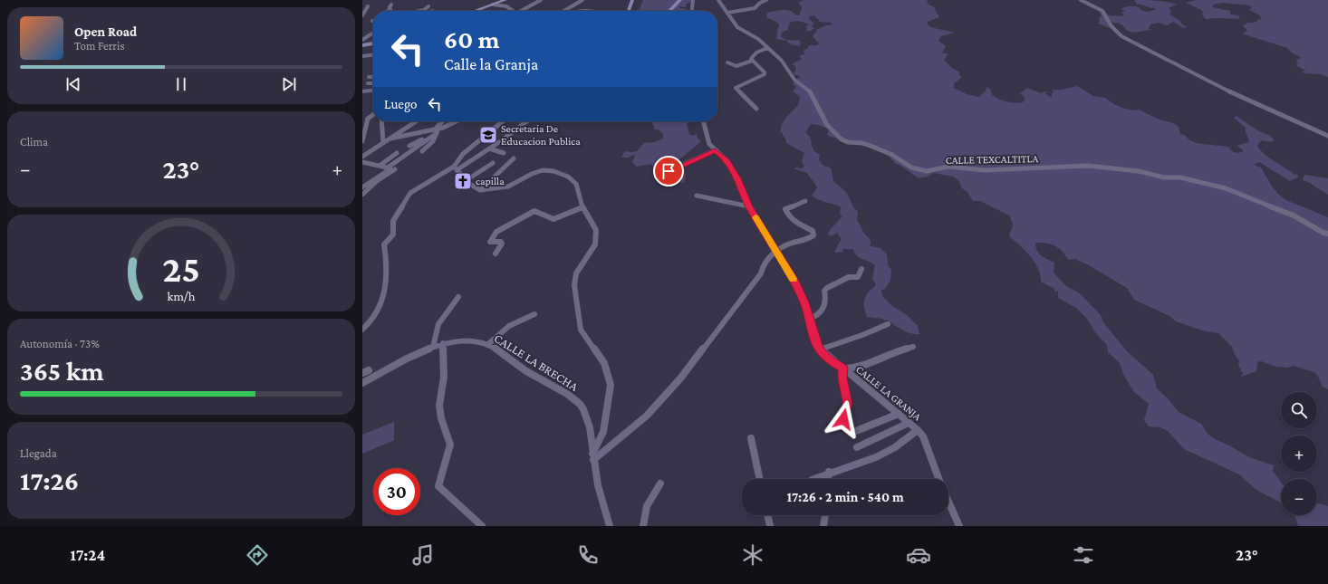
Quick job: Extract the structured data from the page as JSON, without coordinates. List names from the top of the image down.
{
  "streets": {
    "street": ["CALLE TEXCALTITLA", "CALLE LA BRECHA", "CALLE LA GRANJA"]
  },
  "places": {
    "school or university": ["Secretaria De Educacion Publica"],
    "church": ["capilla"]
  },
  "page": {
    "turn": ["60 m", "Calle la Granja"],
    "song": ["Open Road", "Tom Ferris"],
    "then": "Luego",
    "tile": [
      "Clima",
      ["Autonomía · 73%", "365 km"],
      ["Llegada", "17:26"]
    ],
    "heat": ["−", "23°", "+"],
    "map_buttons": ["+", "−"],
    "limit": "30",
    "trip": "17:26 · 2 min · 540 m",
    "tabs": ["17:24", "23°"],
    "gauge": ["25", "km/h"]
  }
}
